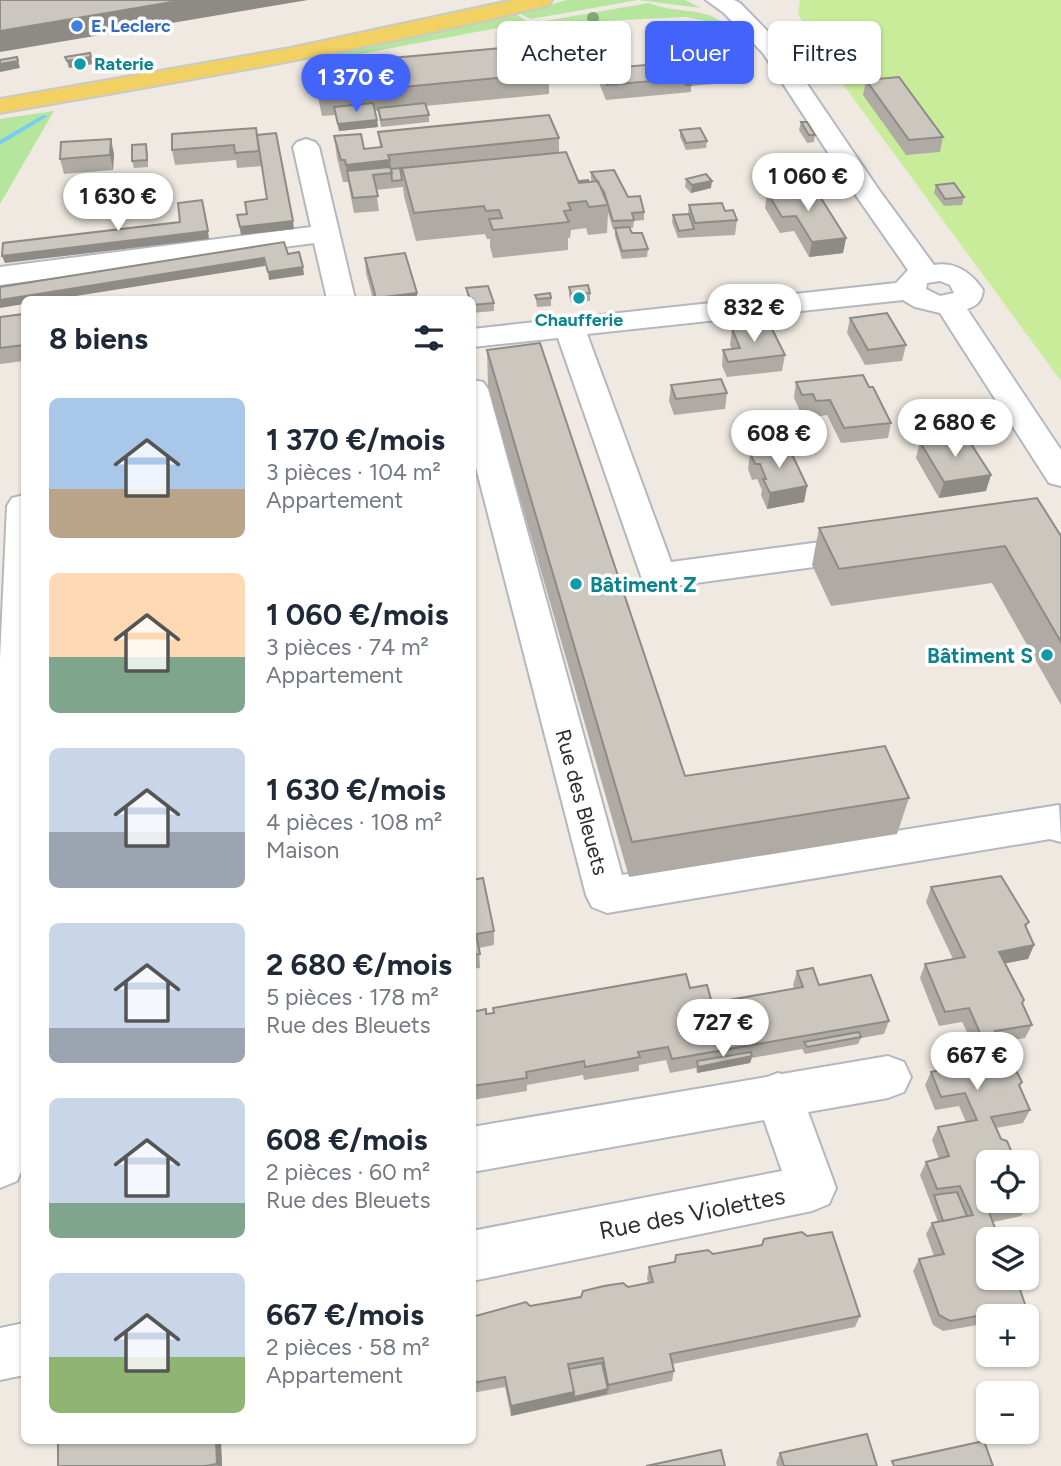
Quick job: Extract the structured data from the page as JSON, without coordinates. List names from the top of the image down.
{
  "streets": {
    "street": ["Rue des Bleuets", "Rue des Violettes"]
  },
  "places": [
    "E. Leclerc",
    "Raterie",
    "Chaufferie",
    "Bâtiment Z",
    "Bâtiment S"
  ],
  "page": {
    "chip": ["Acheter", "Louer", "Filtres"],
    "price": [
      "1 370 €",
      "1 060 €",
      "1 630 €",
      "832 €",
      "2 680 €",
      "608 €",
      "727 €",
      "667 €"
    ],
    "heading": "8 biens",
    "list": [
      {
        "name": "1 370 €/mois",
        "note": "3 pièces · 104 m² · Appartement"
      },
      {
        "name": "1 060 €/mois",
        "note": "3 pièces · 74 m² · Appartement"
      },
      {
        "name": "1 630 €/mois",
        "note": "4 pièces · 108 m² · Maison"
      },
      {
        "name": "2 680 €/mois",
        "note": "5 pièces · 178 m² · Rue des Bleuets"
      },
      {
        "name": "608 €/mois",
        "note": "2 pièces · 60 m² · Rue des Bleuets"
      },
      {
        "name": "667 €/mois",
        "note": "2 pièces · 58 m² · Appartement"
      }
    ],
    "map_buttons": ["+", "−"]
  }
}
